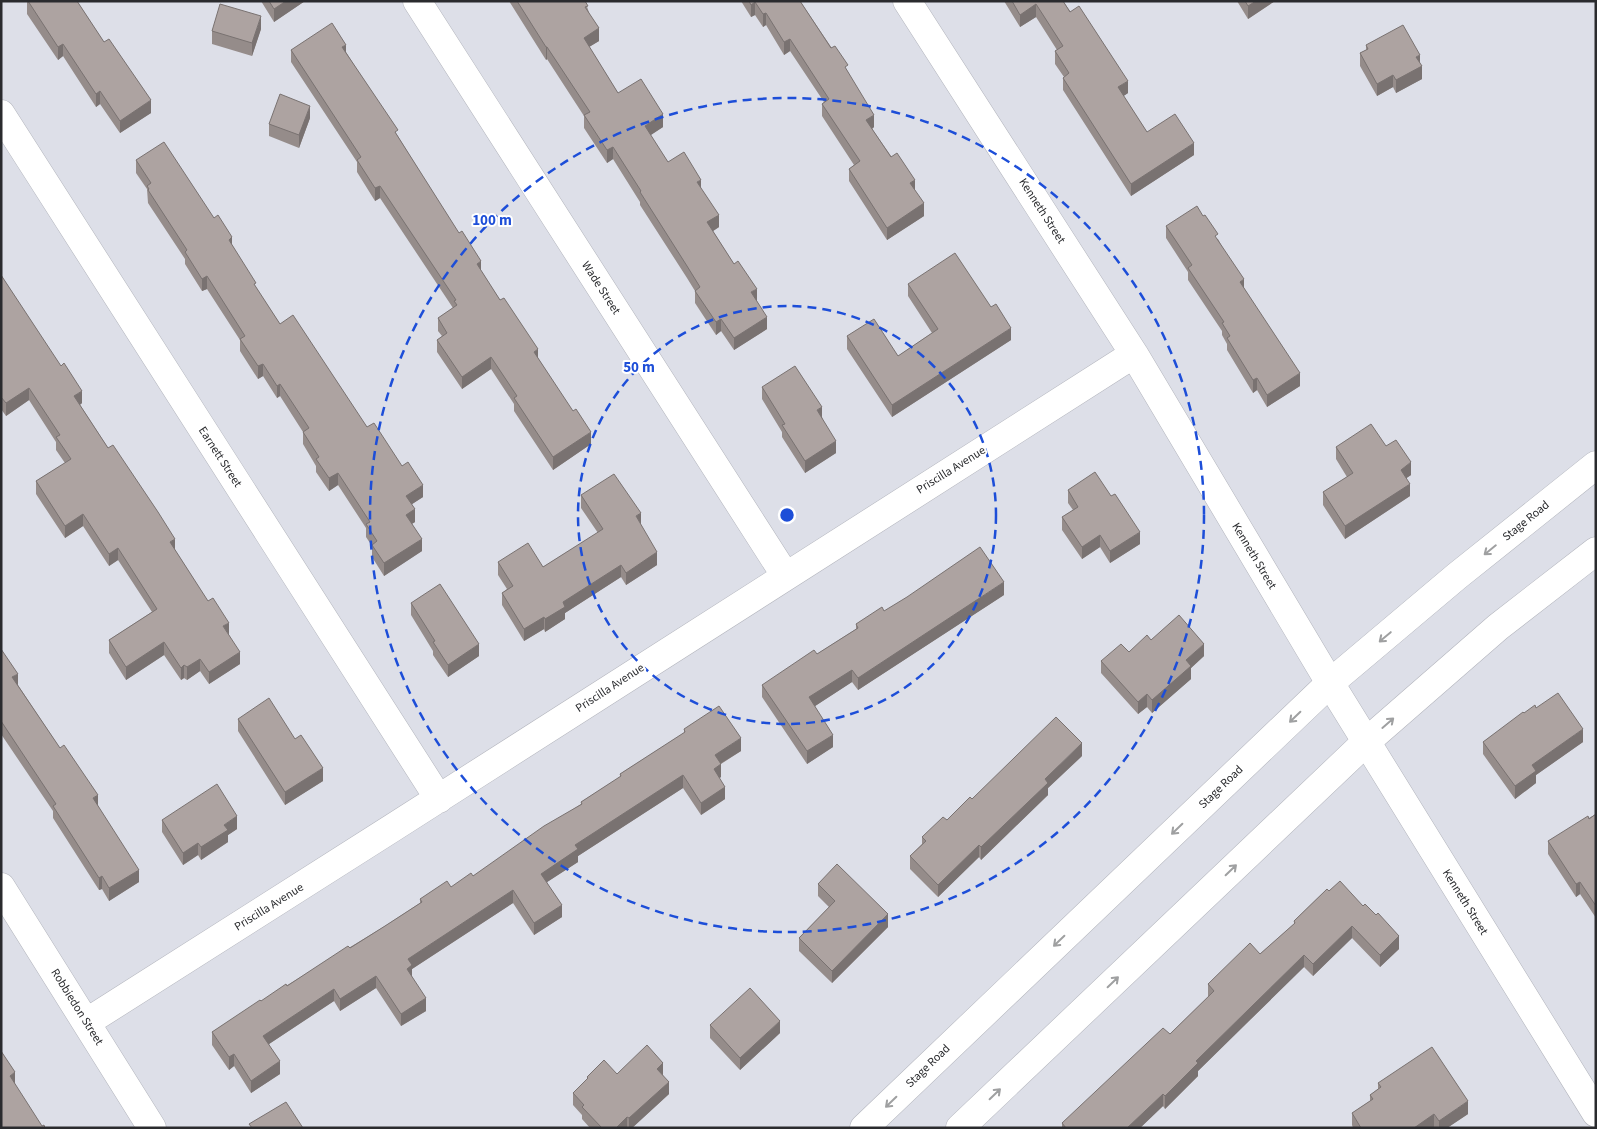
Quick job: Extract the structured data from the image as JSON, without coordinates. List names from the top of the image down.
{
  "streets": {
    "street": [
      "Kenneth Street",
      "Wade Street",
      "Earnett Street",
      "Priscilla Avenue",
      "Stage Road",
      "Robbiedon Street"
    ]
  },
  "crossings": [
    ["Kenneth Street", "Priscilla Avenue"],
    ["Kenneth Street", "Stage Road"],
    ["Wade Street", "Priscilla Avenue"],
    ["Earnett Street", "Priscilla Avenue"],
    ["Priscilla Avenue", "Robbiedon Street"]
  ],
  "rings": ["100 m", "50 m"]
}
